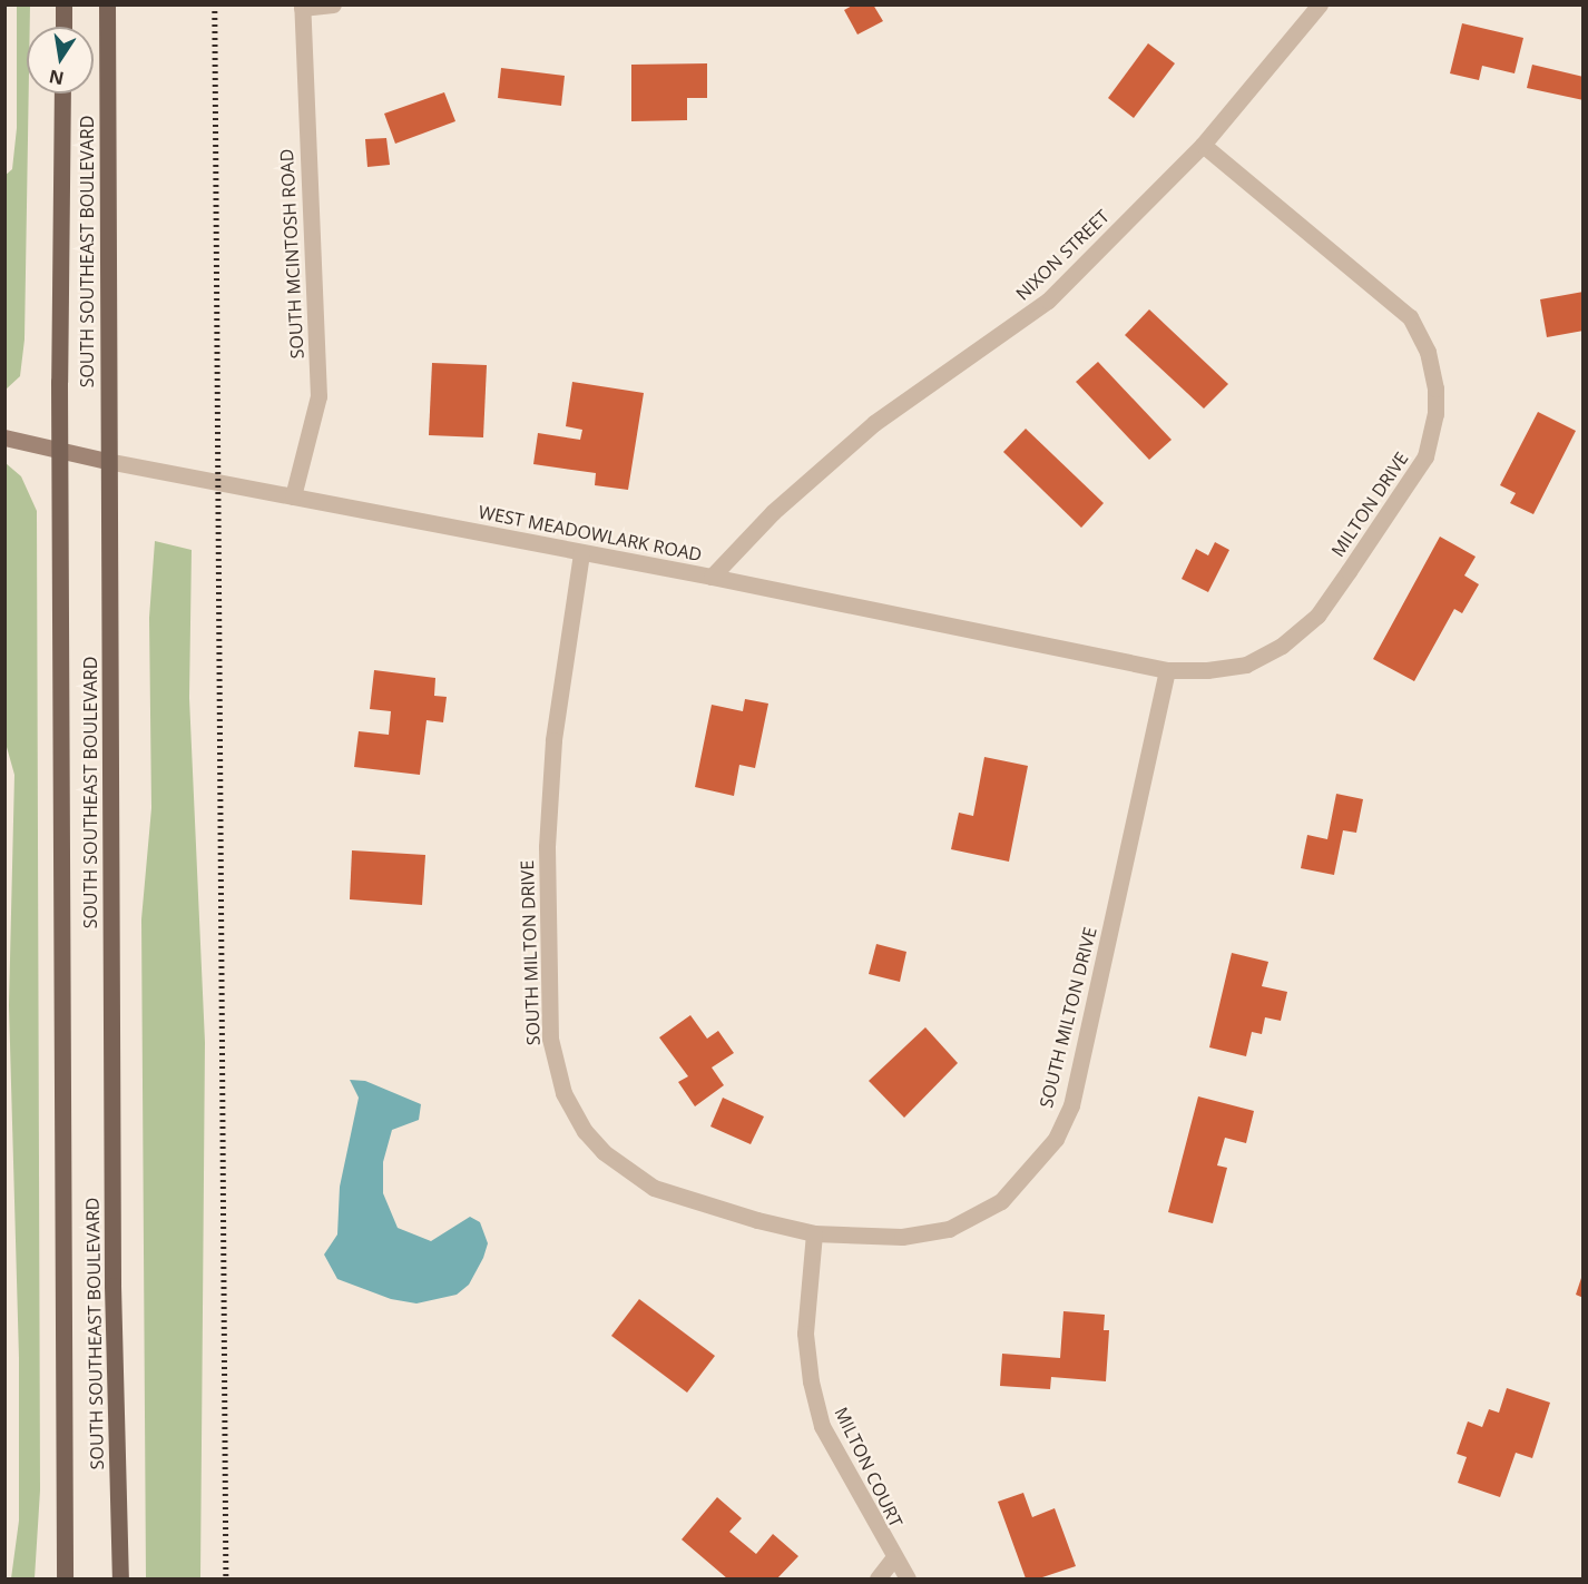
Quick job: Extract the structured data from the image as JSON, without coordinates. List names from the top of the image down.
{
  "streets": {
    "main road": ["SOUTH SOUTHEAST BOULEVARD", "WEST MEADOWLARK ROAD"],
    "street": [
      "SOUTH MCINTOSH ROAD",
      "NIXON STREET",
      "MILTON DRIVE",
      "SOUTH MILTON DRIVE",
      "MILTON COURT"
    ]
  },
  "crossings": [
    ["SOUTH SOUTHEAST BOULEVARD", "WEST MEADOWLARK ROAD"],
    ["SOUTH MCINTOSH ROAD", "WEST MEADOWLARK ROAD"],
    ["NIXON STREET", "MILTON DRIVE"],
    ["NIXON STREET", "WEST MEADOWLARK ROAD"],
    ["MILTON DRIVE", "WEST MEADOWLARK ROAD"],
    ["MILTON DRIVE", "SOUTH MILTON DRIVE"],
    ["WEST MEADOWLARK ROAD", "SOUTH MILTON DRIVE"],
    ["SOUTH MILTON DRIVE", "MILTON COURT"]
  ],
  "north": "bottom"
}
